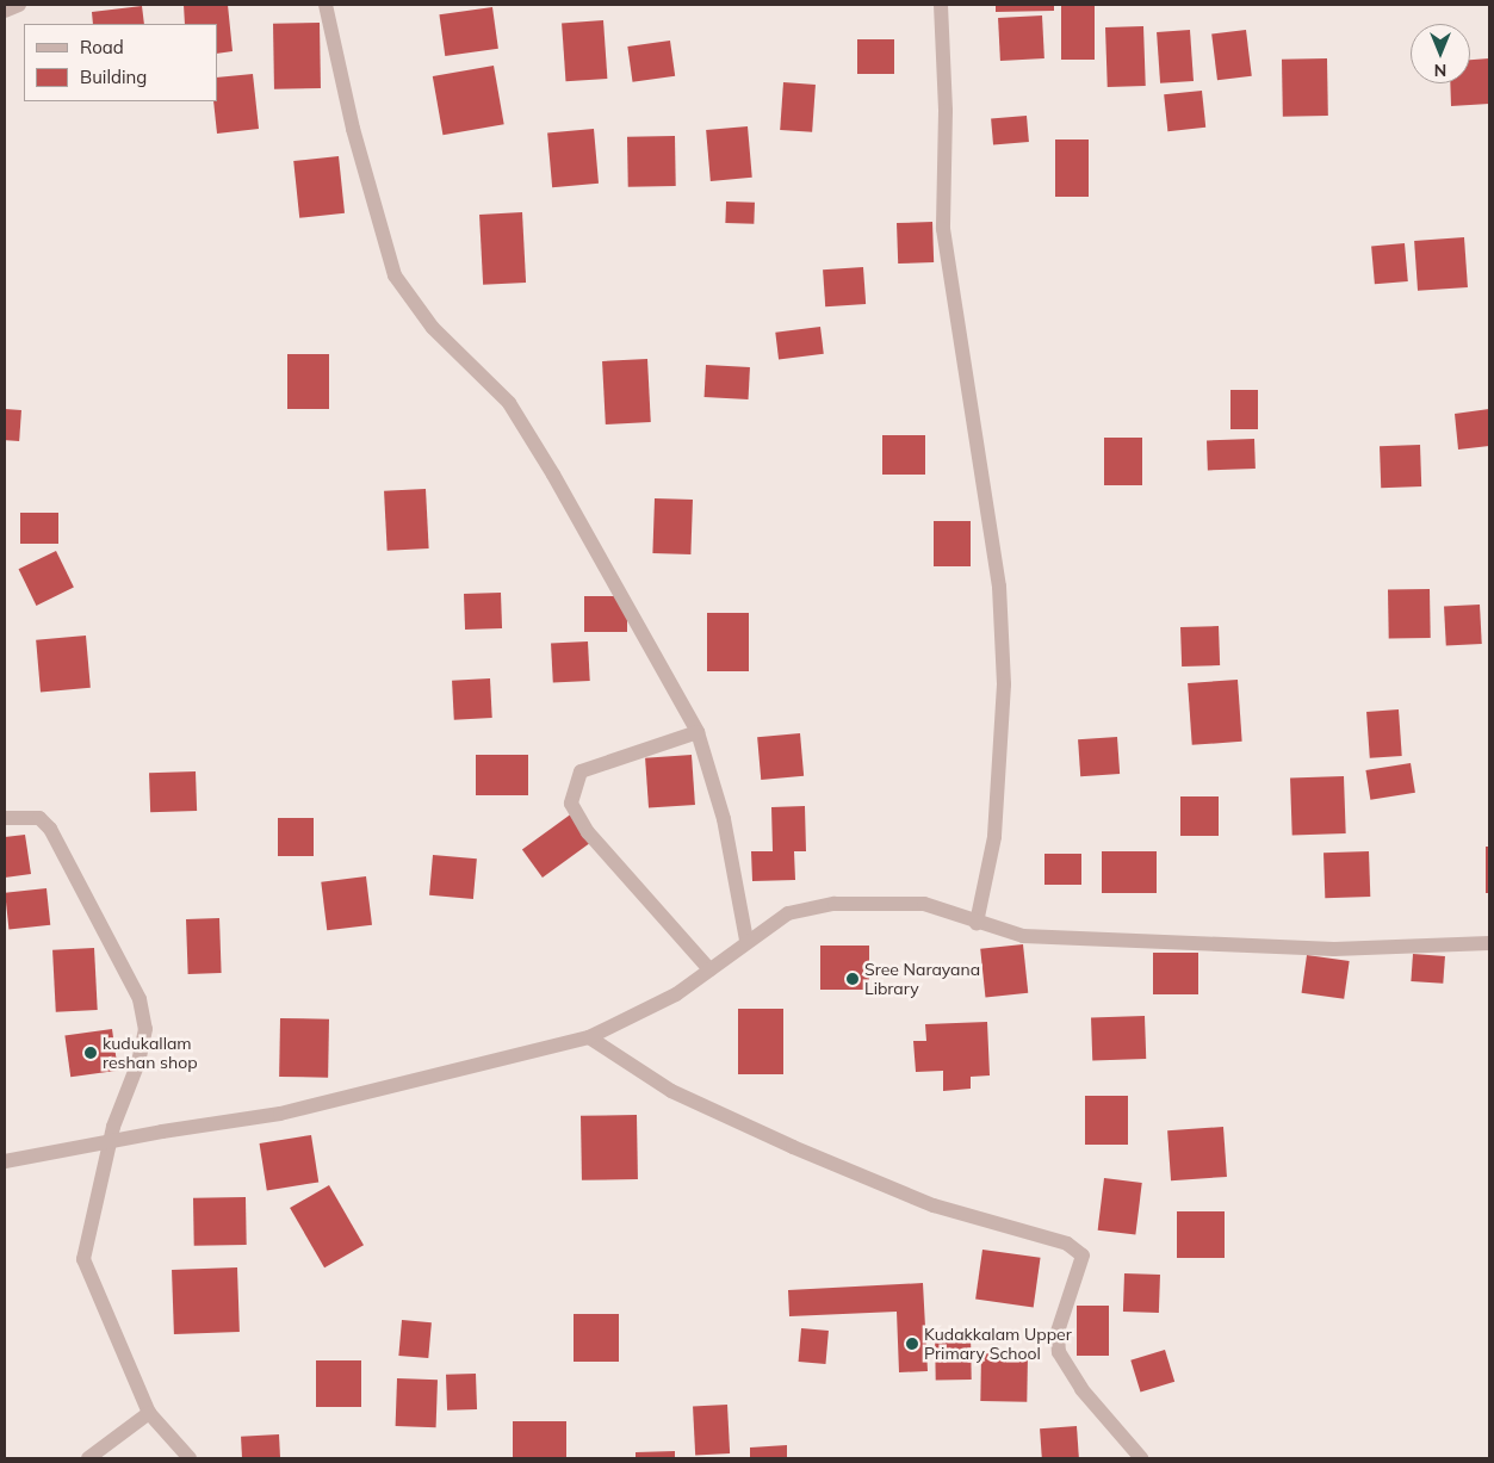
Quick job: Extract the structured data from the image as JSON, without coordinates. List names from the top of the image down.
{
  "places": ["Sree Narayana Library", "kudukallam reshan shop", "Kudakkalam Upper Primary School"],
  "legend": ["Road", "Building"],
  "north": "bottom"
}
